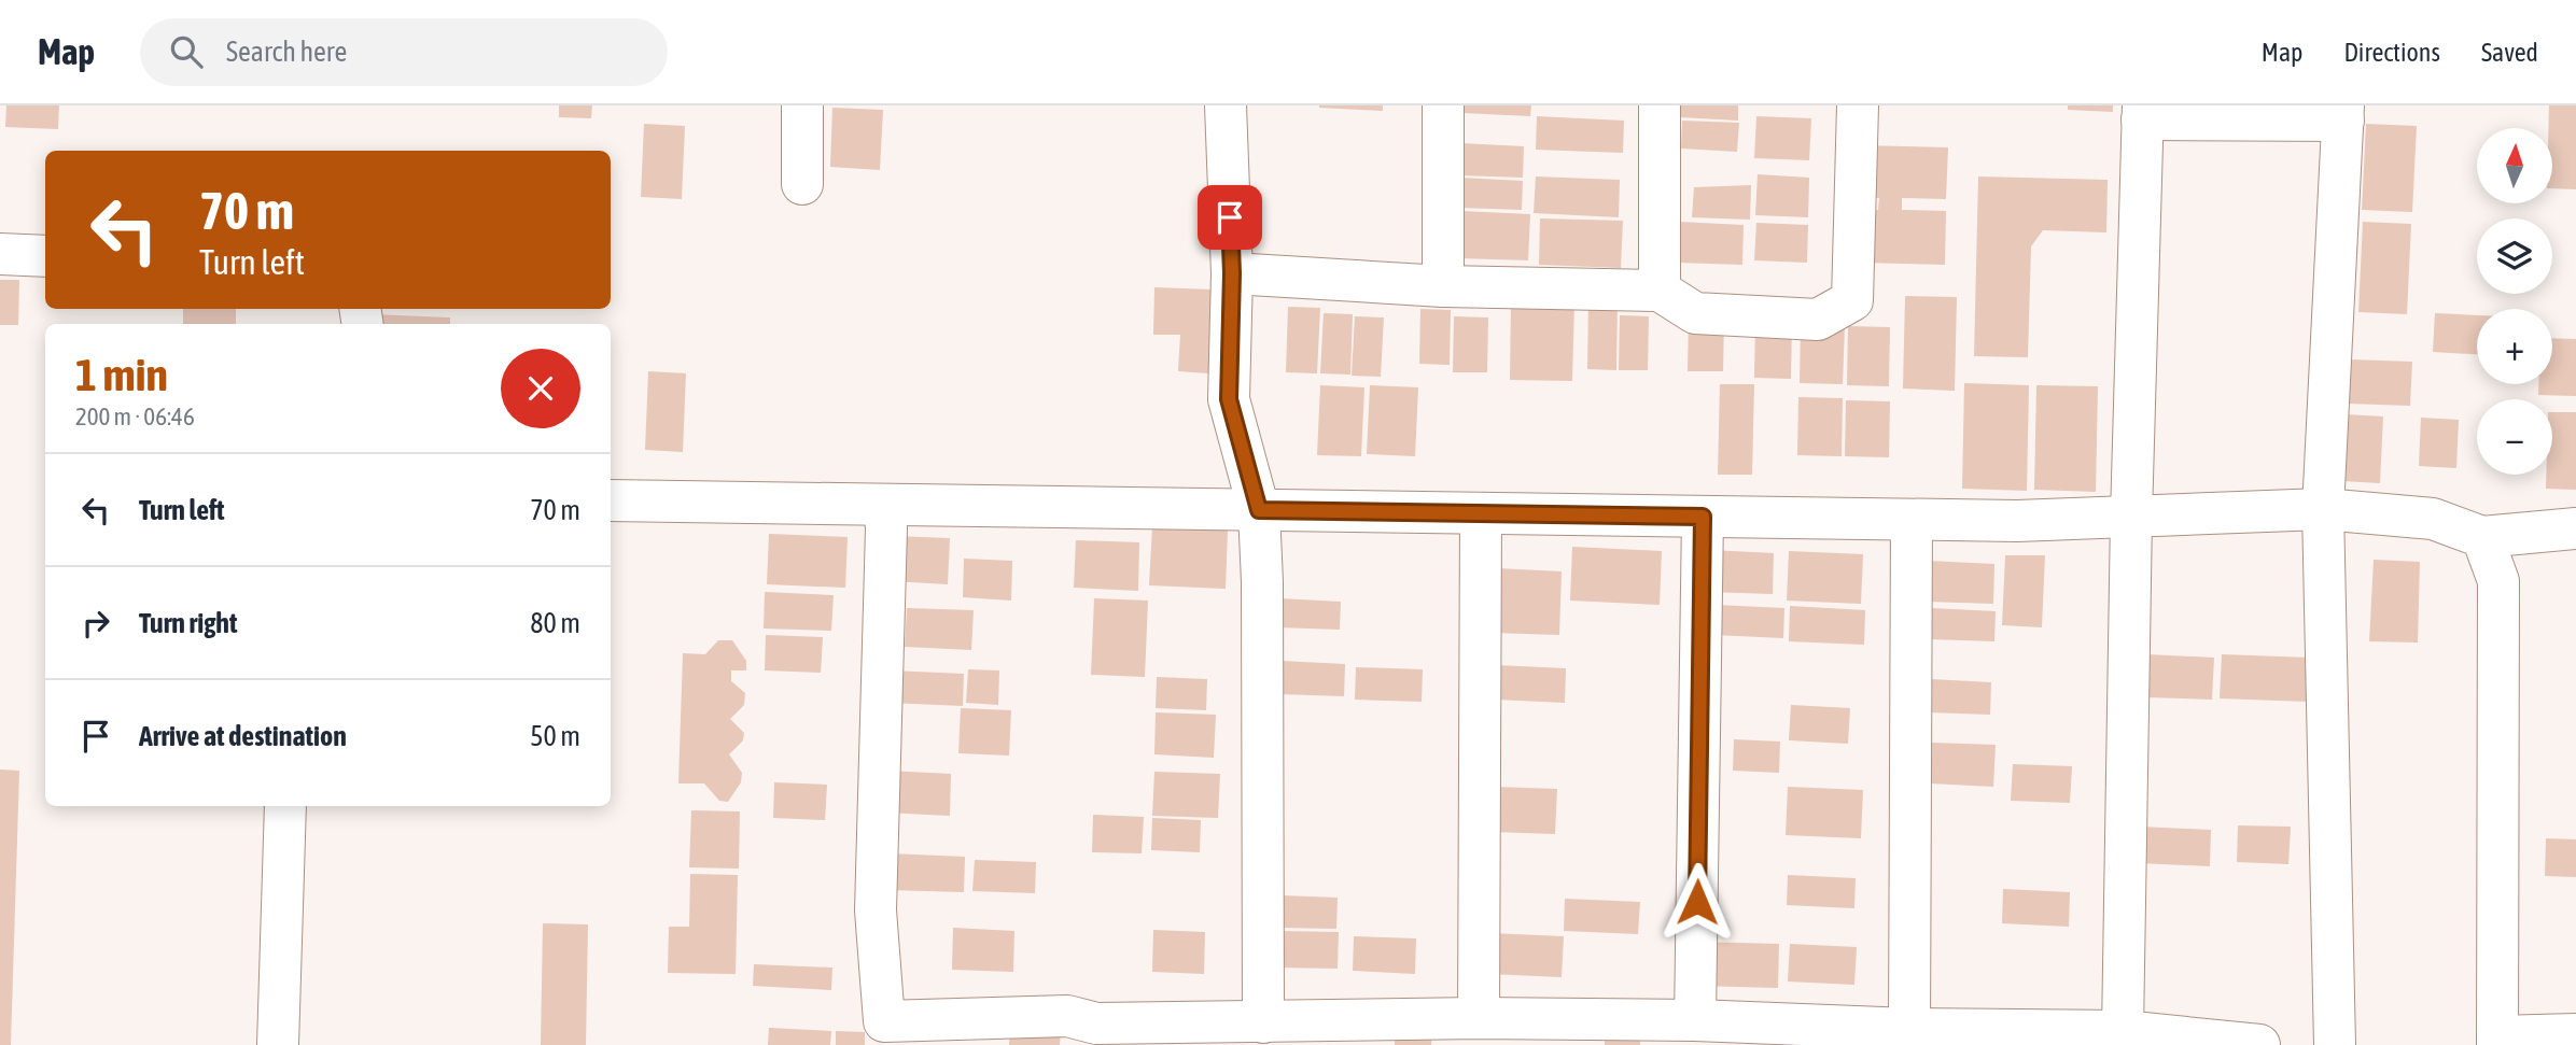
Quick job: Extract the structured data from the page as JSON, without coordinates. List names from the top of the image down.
{
  "north": "top",
  "page": {
    "header": "Map",
    "search": "Search here",
    "nav": ["Map", "Directions", "Saved"],
    "map_buttons": ["+", "−"],
    "turn": ["70 m", "Turn left"],
    "heading": ["1 min", "200 m · 06:46"],
    "list": [
      {
        "name": "Turn left",
        "value": "70 m"
      },
      {
        "name": "Turn right",
        "value": "80 m"
      },
      {
        "name": "Arrive at destination",
        "value": "50 m"
      }
    ]
  }
}
